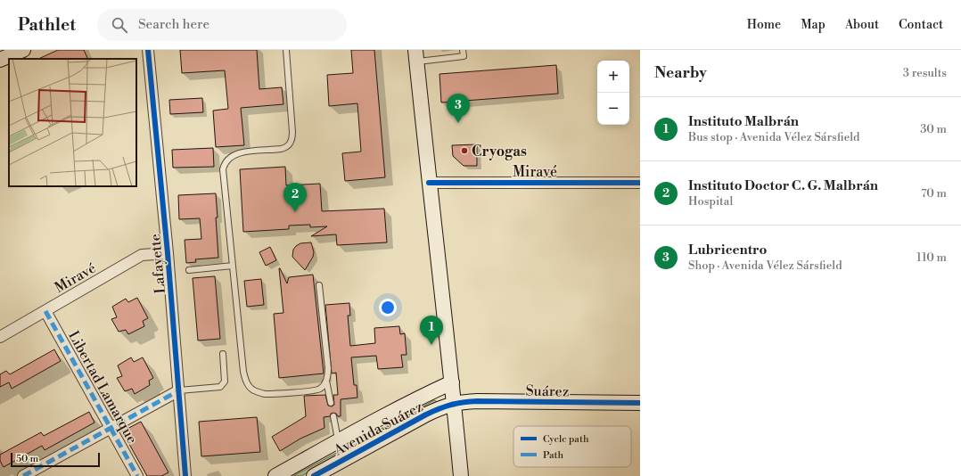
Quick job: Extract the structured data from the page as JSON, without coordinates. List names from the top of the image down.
{
  "streets": {
    "street": [
      "Miravé",
      "Lafayette",
      "Libertad Lamarque",
      "Suárez",
      "Avenida Suárez"
    ]
  },
  "crossings": [
    ["Miravé", "Lafayette"],
    ["Miravé", "Libertad Lamarque"],
    ["Suárez", "Avenida Suárez"]
  ],
  "places": ["Cryogas"],
  "legend": ["Cycle path", "Path"],
  "scale_bar": "50 m",
  "page": {
    "header": "Pathlet",
    "search": "Search here",
    "nav": [
      "Home",
      "Map",
      "About",
      "Contact"
    ],
    "heading": ["Nearby", "3 results"],
    "map_buttons": ["+", "−"],
    "pins": ["3", "2", "1"],
    "list": [
      {
        "mark": "1",
        "name": "Instituto Malbrán",
        "note": "Bus stop · Avenida Vélez Sársfield",
        "value": "30 m"
      },
      {
        "mark": "2",
        "name": "Instituto Doctor C. G. Malbrán",
        "note": "Hospital",
        "value": "70 m"
      },
      {
        "mark": "3",
        "name": "Lubricentro",
        "note": "Shop · Avenida Vélez Sársfield",
        "value": "110 m"
      }
    ],
    "scale": "50 m"
  }
}
